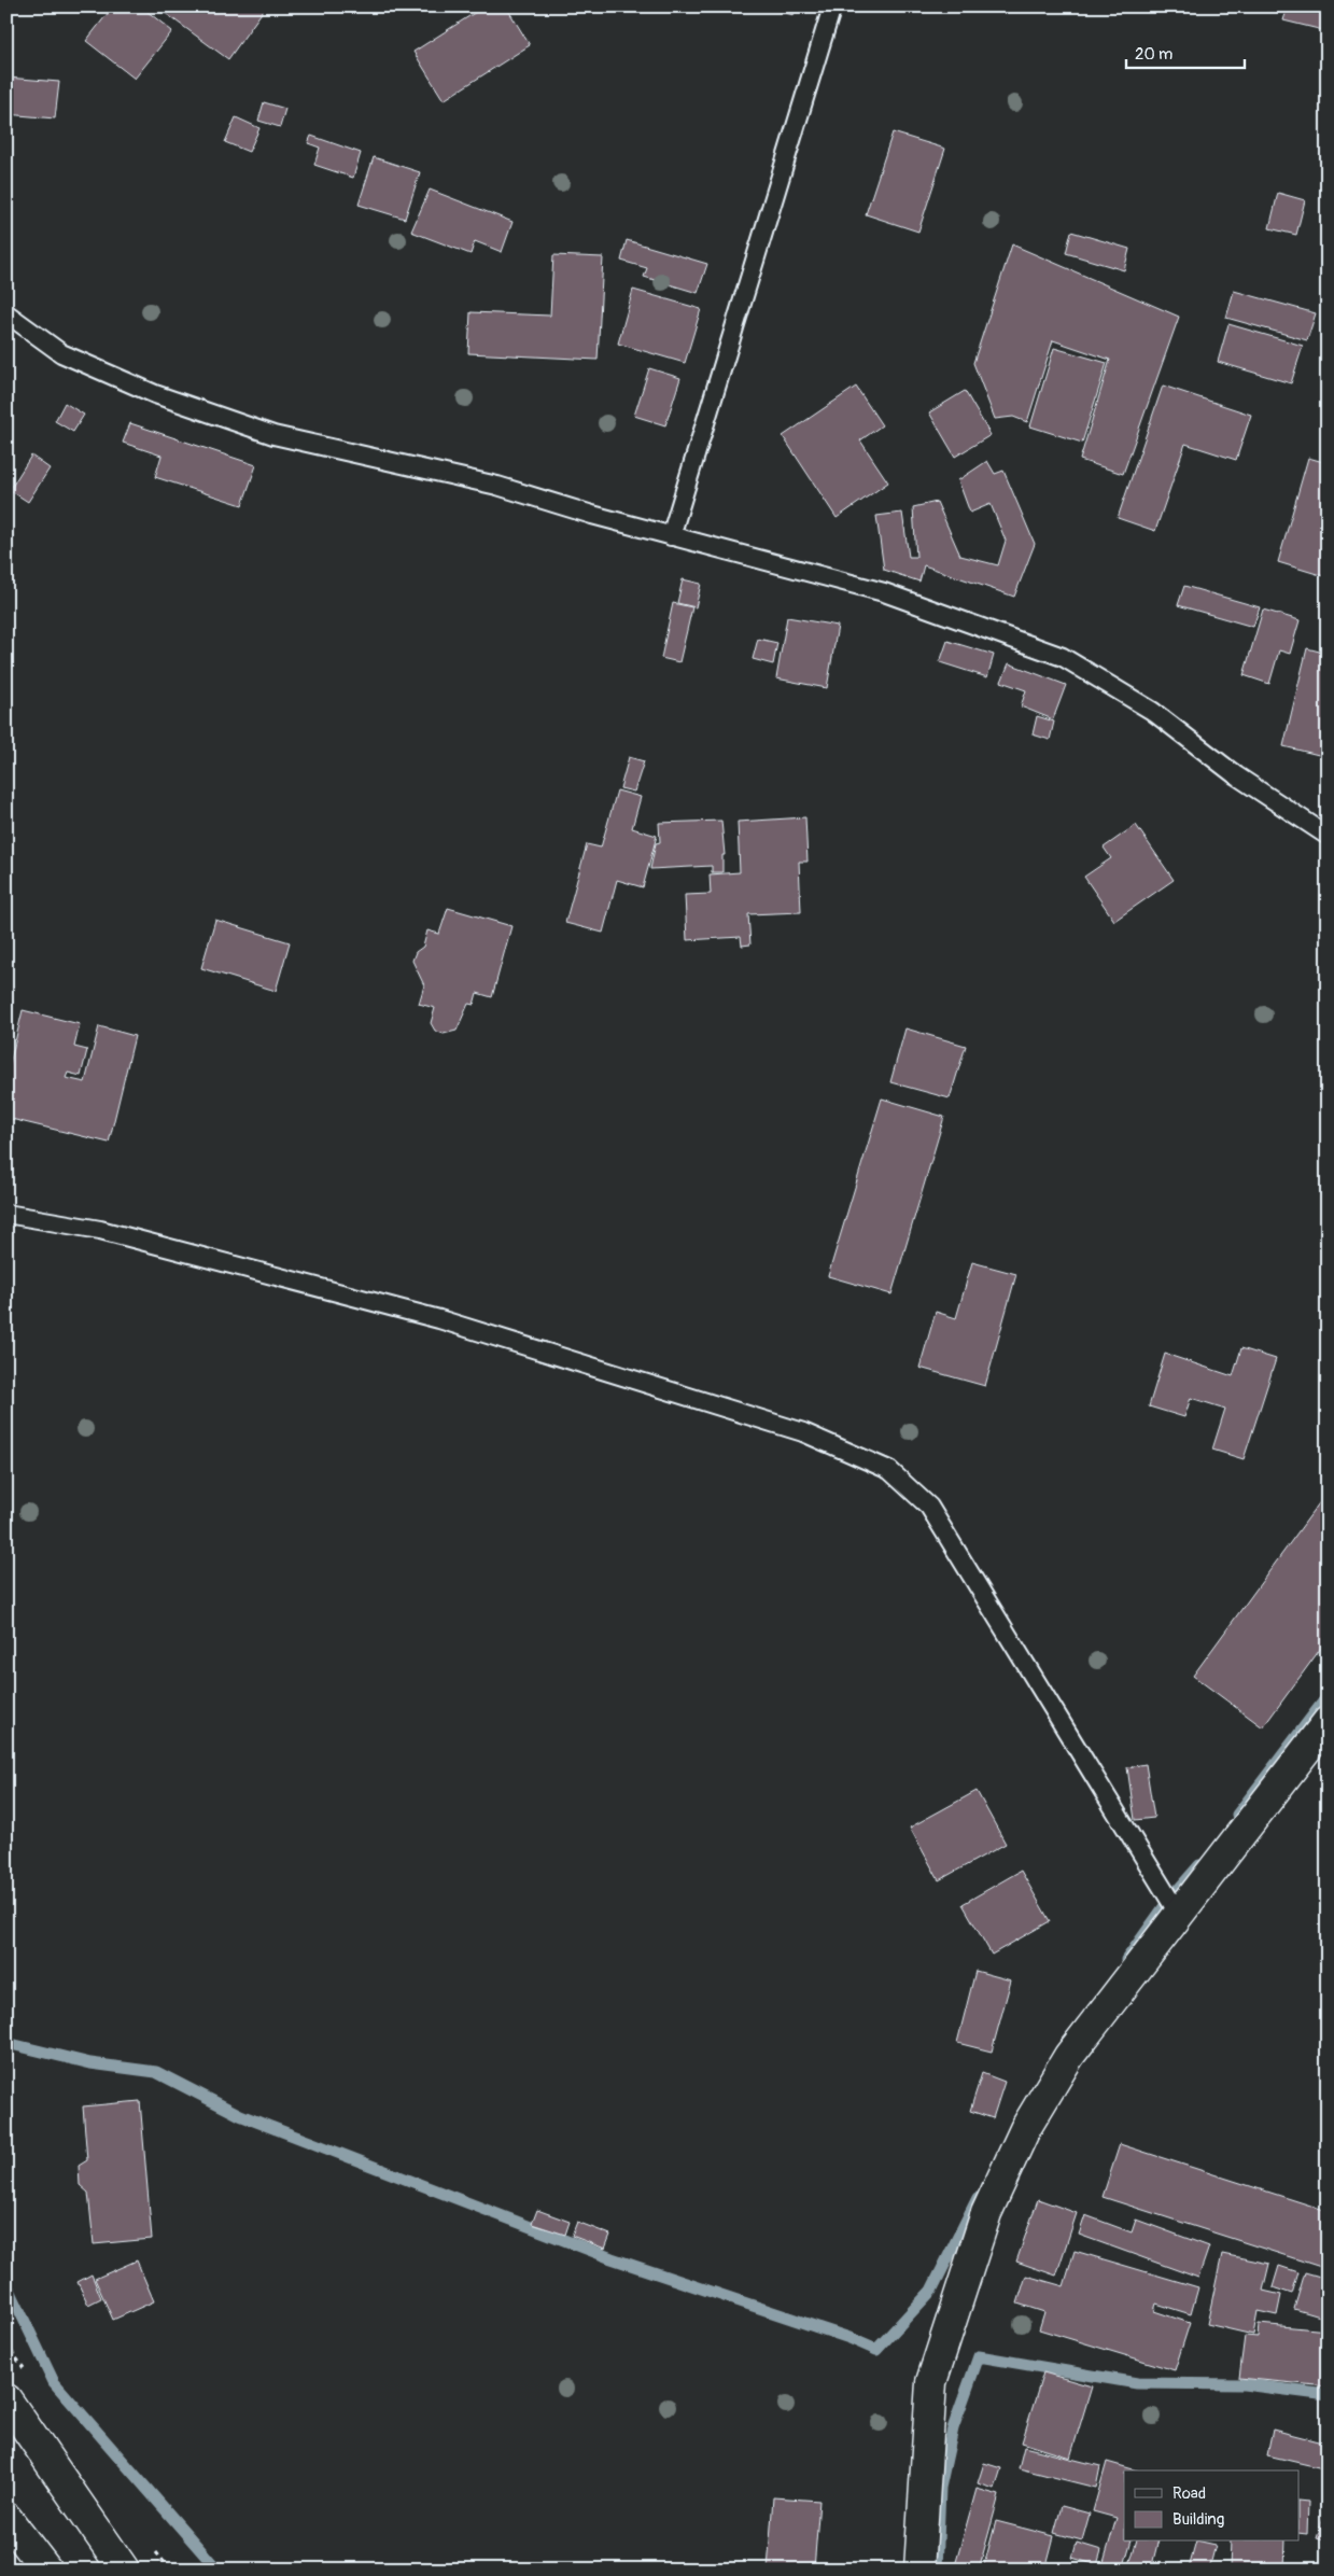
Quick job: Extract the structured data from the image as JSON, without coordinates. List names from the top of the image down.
{
  "legend": ["Road", "Building"],
  "scale_bar": "20 m"
}
